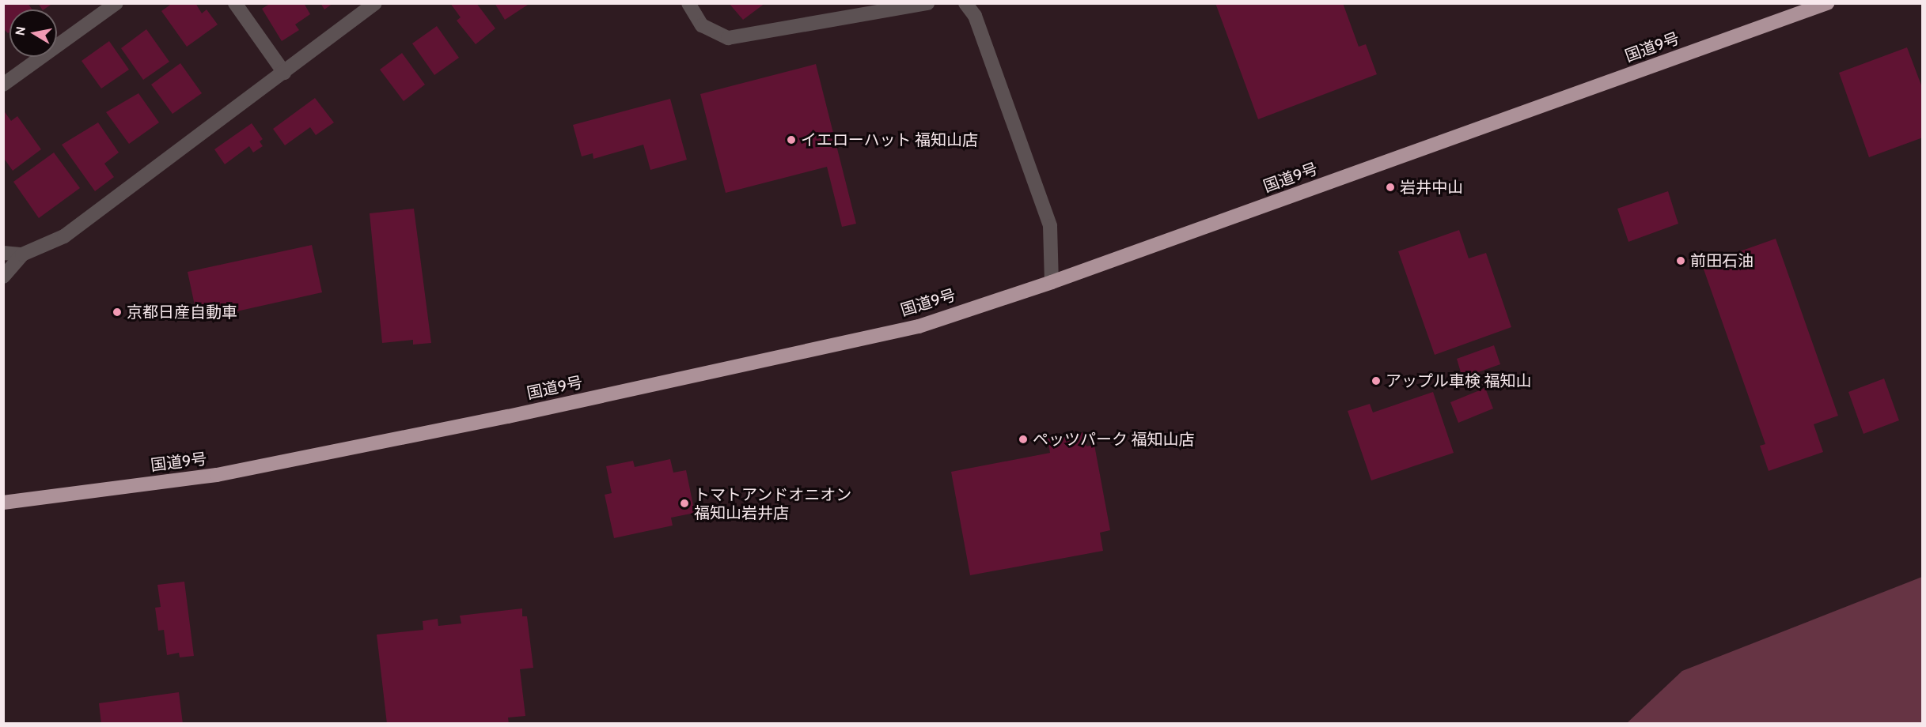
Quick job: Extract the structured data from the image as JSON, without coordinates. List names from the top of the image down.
{
  "streets": {
    "highway": ["国道9号"]
  },
  "places": [
    "イエローハット 福知山店",
    "岩井中山",
    "前田石油",
    "京都日産自動車",
    "アップル車検 福知山",
    "ペッツパーク 福知山店",
    "トマトアンドオニオン 福知山岩井店"
  ],
  "north": "left"
}
